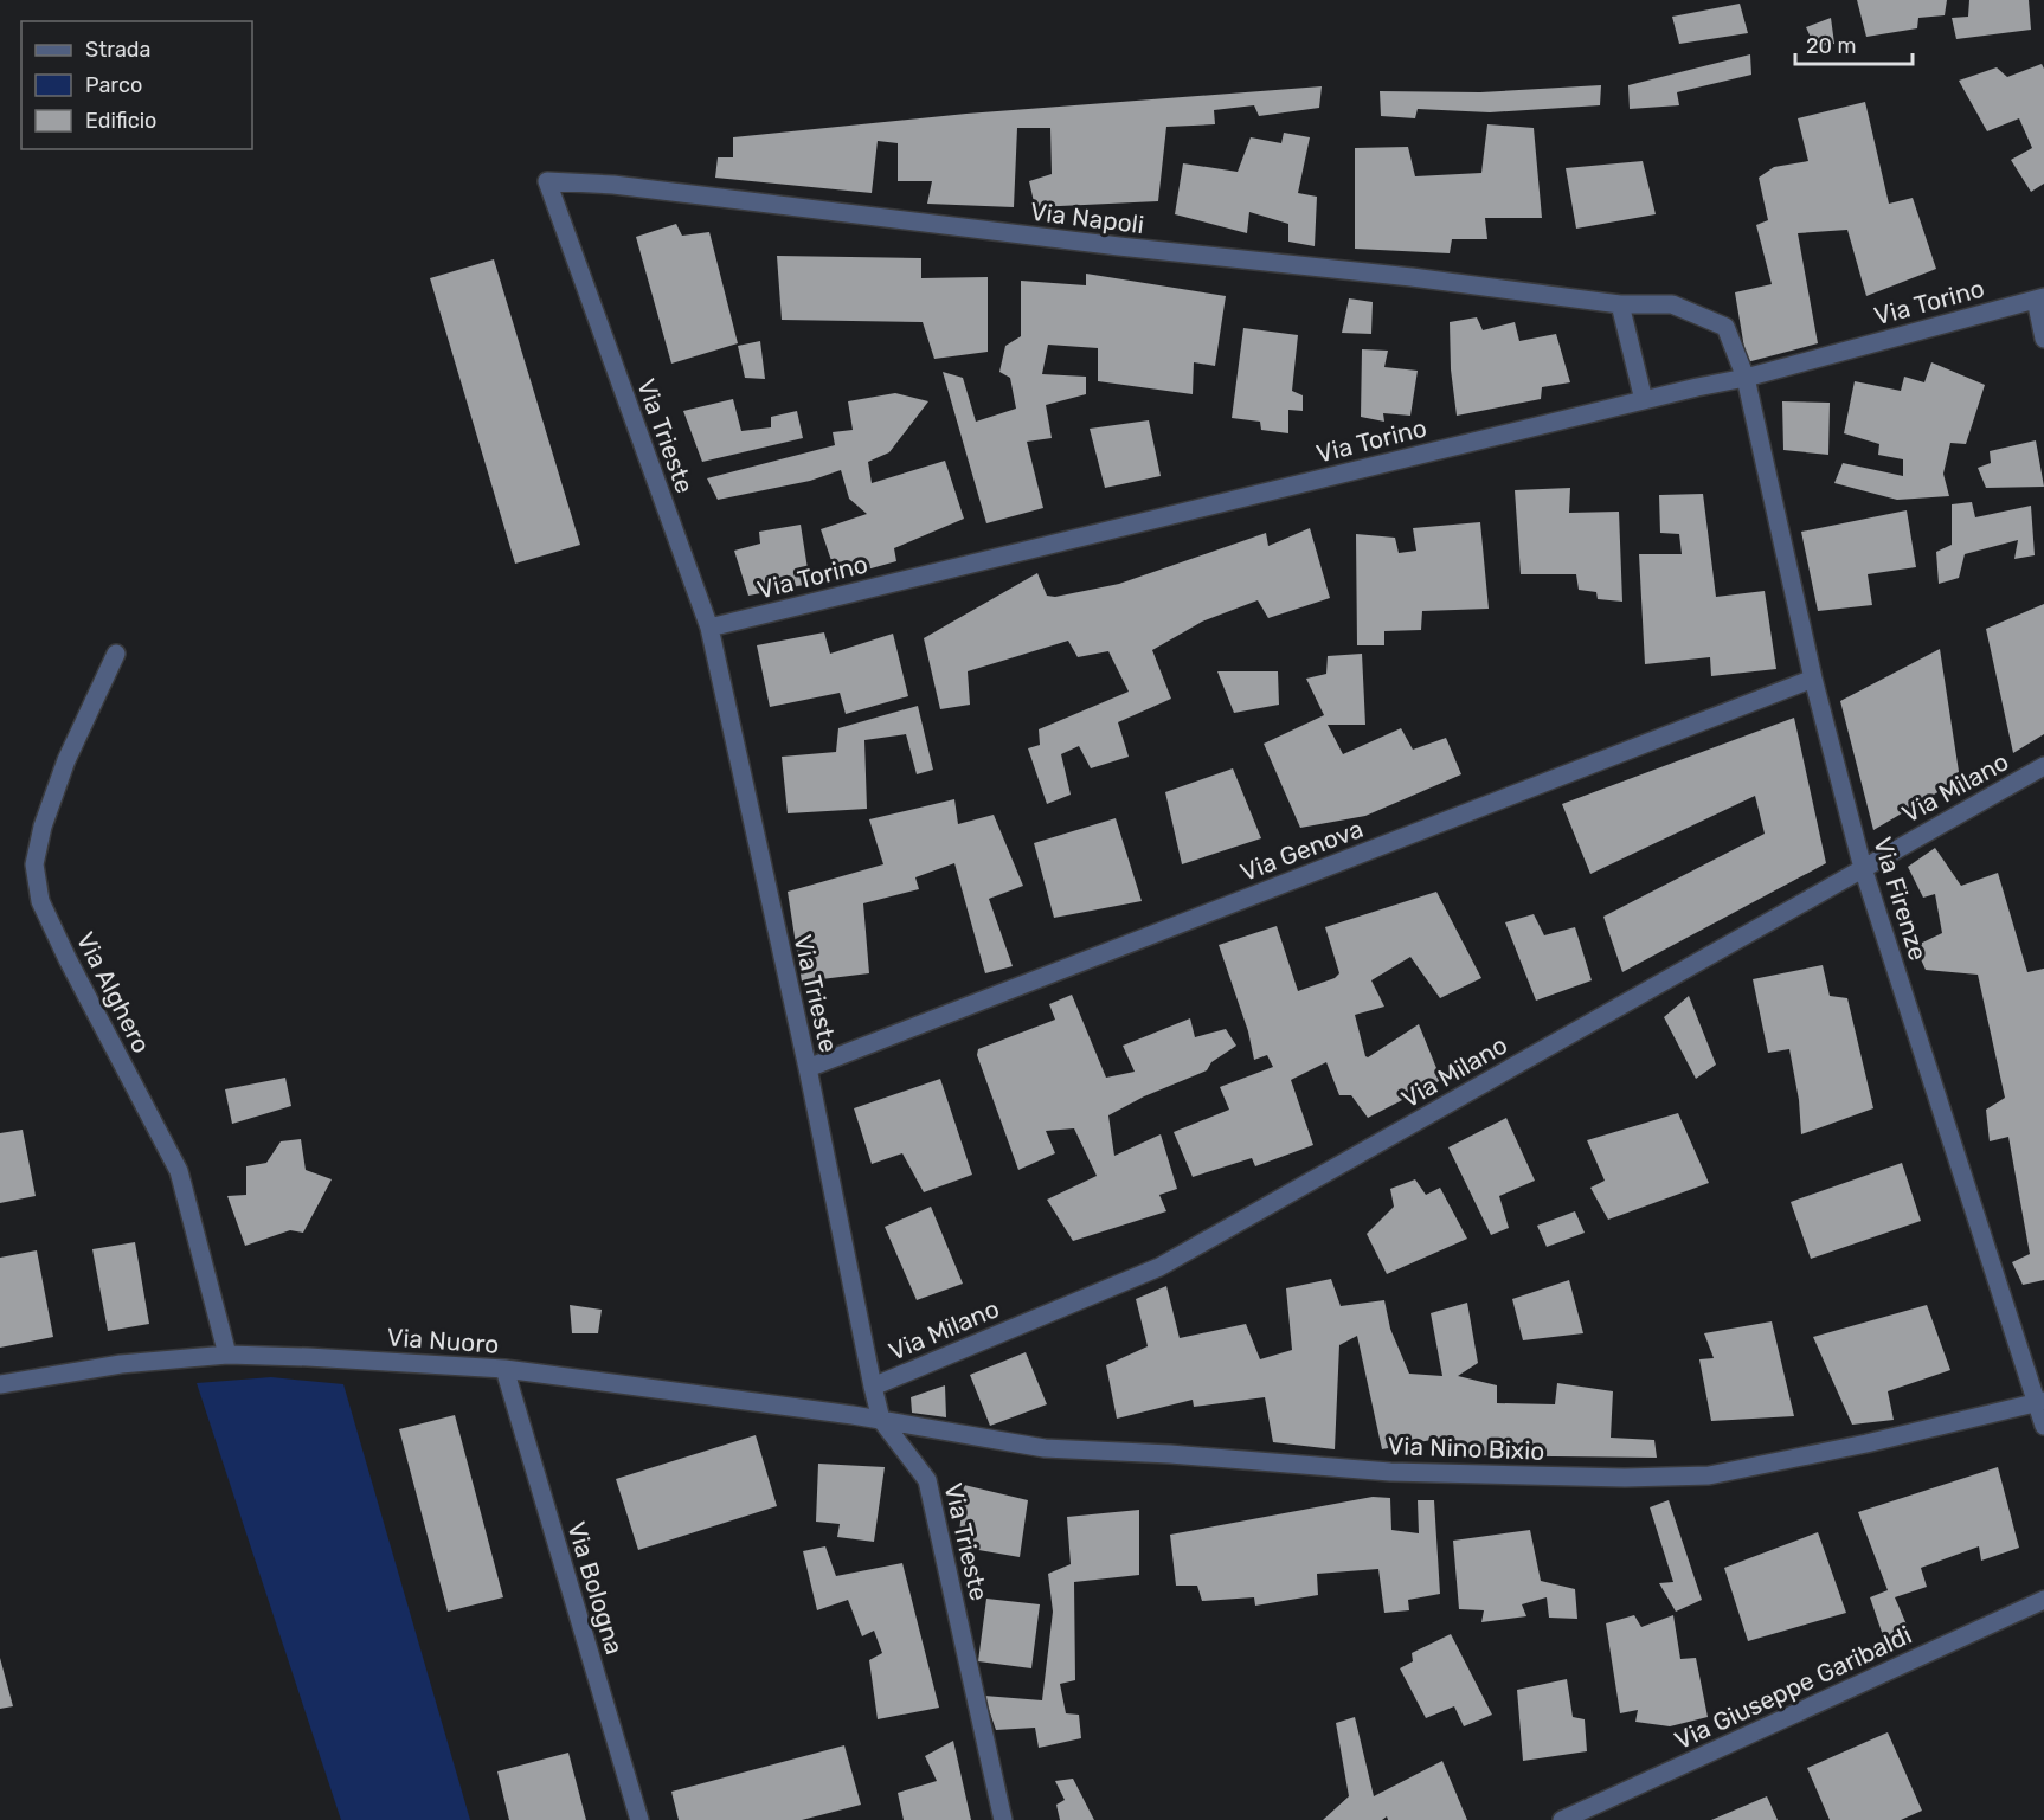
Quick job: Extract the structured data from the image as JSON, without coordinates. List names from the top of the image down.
{
  "streets": {
    "street": [
      "Via Napoli",
      "Via Torino",
      "Via Trieste",
      "Via Milano",
      "Via Genova",
      "Via Firenze",
      "Via Alghero",
      "Via Nuoro",
      "Via Nino Bixio",
      "Via Bologna",
      "Via Giuseppe Garibaldi"
    ]
  },
  "crossings": [
    ["Via Napoli", "Via Torino"],
    ["Via Napoli", "Via Trieste"],
    ["Via Napoli", "Via Firenze"],
    ["Via Torino", "Via Trieste"],
    ["Via Torino", "Via Firenze"],
    ["Via Trieste", "Via Milano"],
    ["Via Trieste", "Via Genova"],
    ["Via Trieste", "Via Nuoro"],
    ["Via Trieste", "Via Nino Bixio"],
    ["Via Milano", "Via Firenze"],
    ["Via Genova", "Via Firenze"],
    ["Via Firenze", "Via Nino Bixio"],
    ["Via Alghero", "Via Nuoro"],
    ["Via Nuoro", "Via Nino Bixio"],
    ["Via Nuoro", "Via Bologna"]
  ],
  "legend": ["Strada", "Parco", "Edificio"],
  "scale_bar": "20 m"
}
